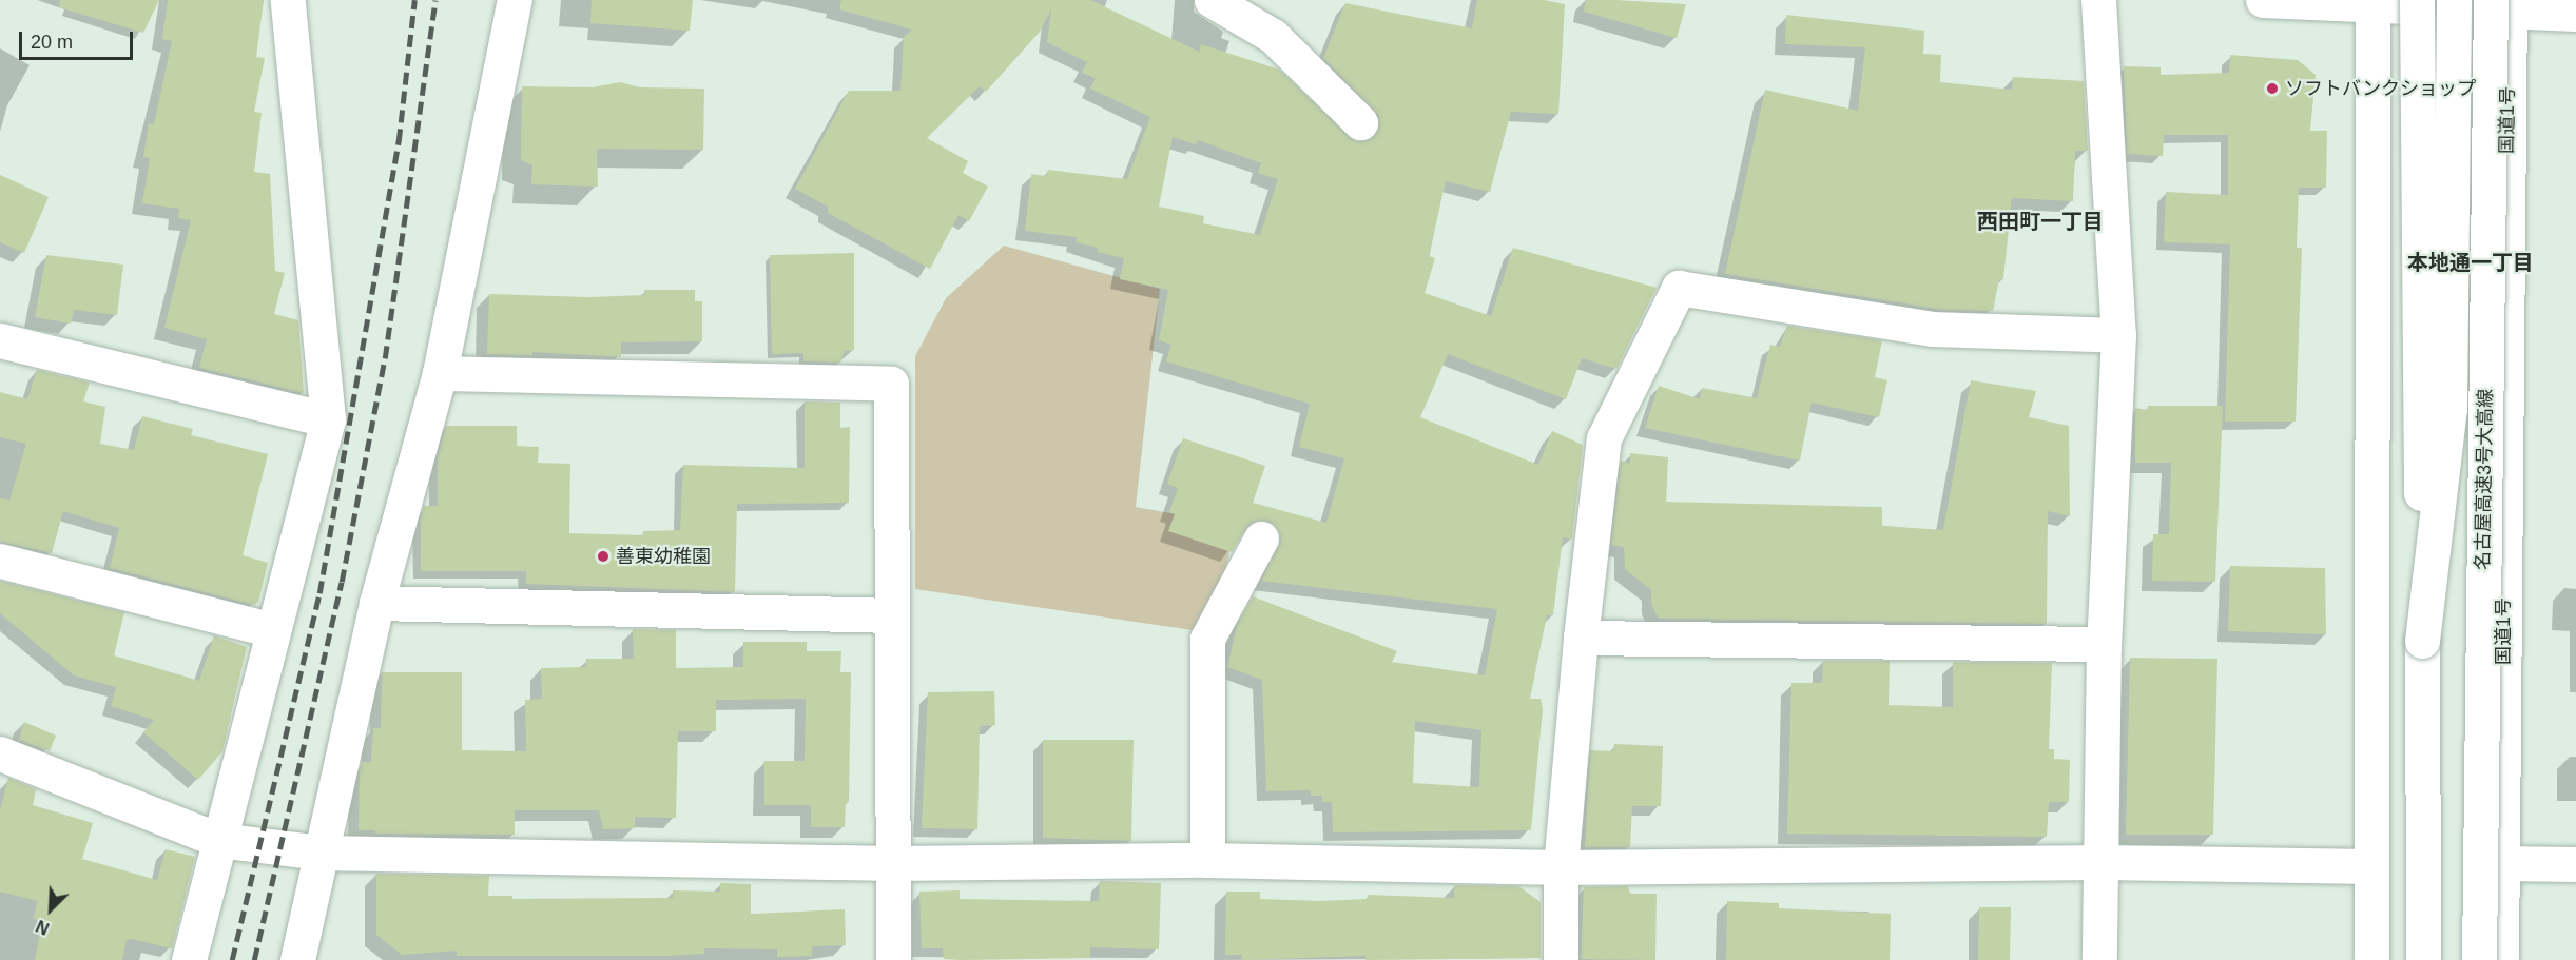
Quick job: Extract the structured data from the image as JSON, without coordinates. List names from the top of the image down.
{
  "streets": {
    "main road": ["国道1号", "名古屋高速3号大高線"]
  },
  "crossings": [
    ["国道1号", "名古屋高速3号大高線"]
  ],
  "districts": ["西田町一丁目", "本地通一丁目"],
  "places": ["ソフトバンクショップ", "善東幼稚園"],
  "scale_bar": "20 m",
  "north": "bottom left"
}
